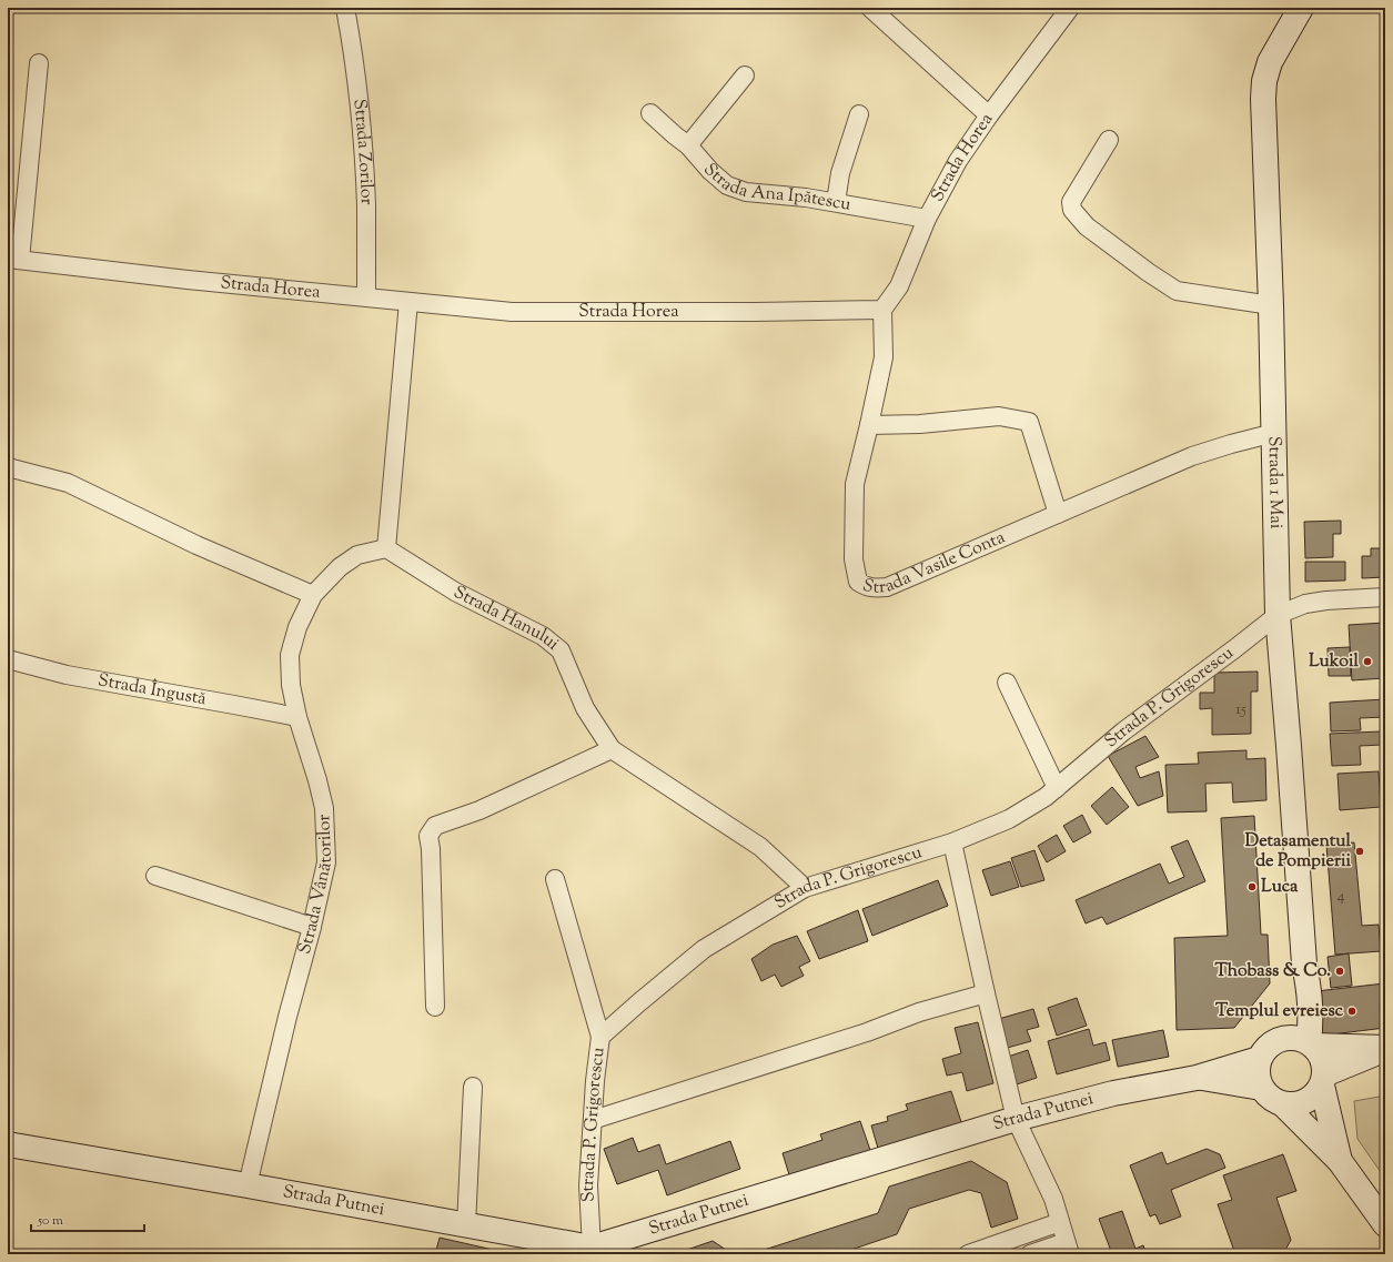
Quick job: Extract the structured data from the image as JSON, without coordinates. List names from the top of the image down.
{
  "streets": {
    "main road": ["Strada 1 Mai", "Strada Putnei"],
    "street": [
      "Strada Zorilor",
      "Strada Horea",
      "Strada Ana Ipătescu",
      "Strada Vasile Conta",
      "Strada Hanului",
      "Strada Îngustă",
      "Strada P. Grigorescu",
      "Strada Vânătorilor"
    ]
  },
  "crossings": [
    ["Strada Zorilor", "Strada Horea"],
    ["Strada Horea", "Strada Ana Ipătescu"],
    ["Strada Horea", "Strada Vasile Conta"],
    ["Strada 1 Mai", "Strada Vasile Conta"],
    ["Strada 1 Mai", "Strada P. Grigorescu"],
    ["Strada 1 Mai", "Strada Putnei"],
    ["Strada Hanului", "Strada P. Grigorescu"],
    ["Strada Hanului", "Strada Vânătorilor"],
    ["Strada Îngustă", "Strada Vânătorilor"],
    ["Strada P. Grigorescu", "Strada Putnei"],
    ["Strada Vânătorilor", "Strada Putnei"]
  ],
  "places": [
    "Lukoil",
    "Detasamentul de Pompierii",
    "Luca",
    "Thobass & Co.",
    "Templul evreiesc"
  ],
  "house_numbers": ["15", "4"],
  "scale_bar": "50 m"
}
